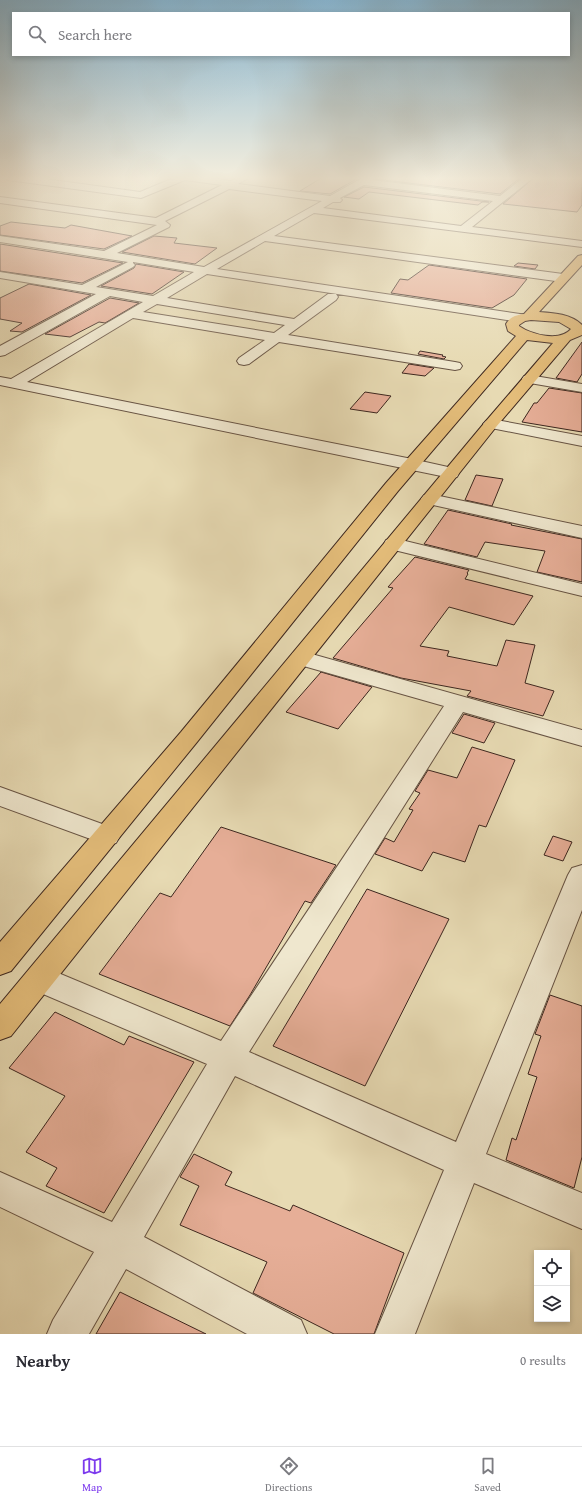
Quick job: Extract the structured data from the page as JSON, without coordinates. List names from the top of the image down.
{
  "page": {
    "search": "Search here",
    "heading": ["Nearby", "0 results"],
    "nav": ["Map", "Directions", "Saved"]
  }
}
